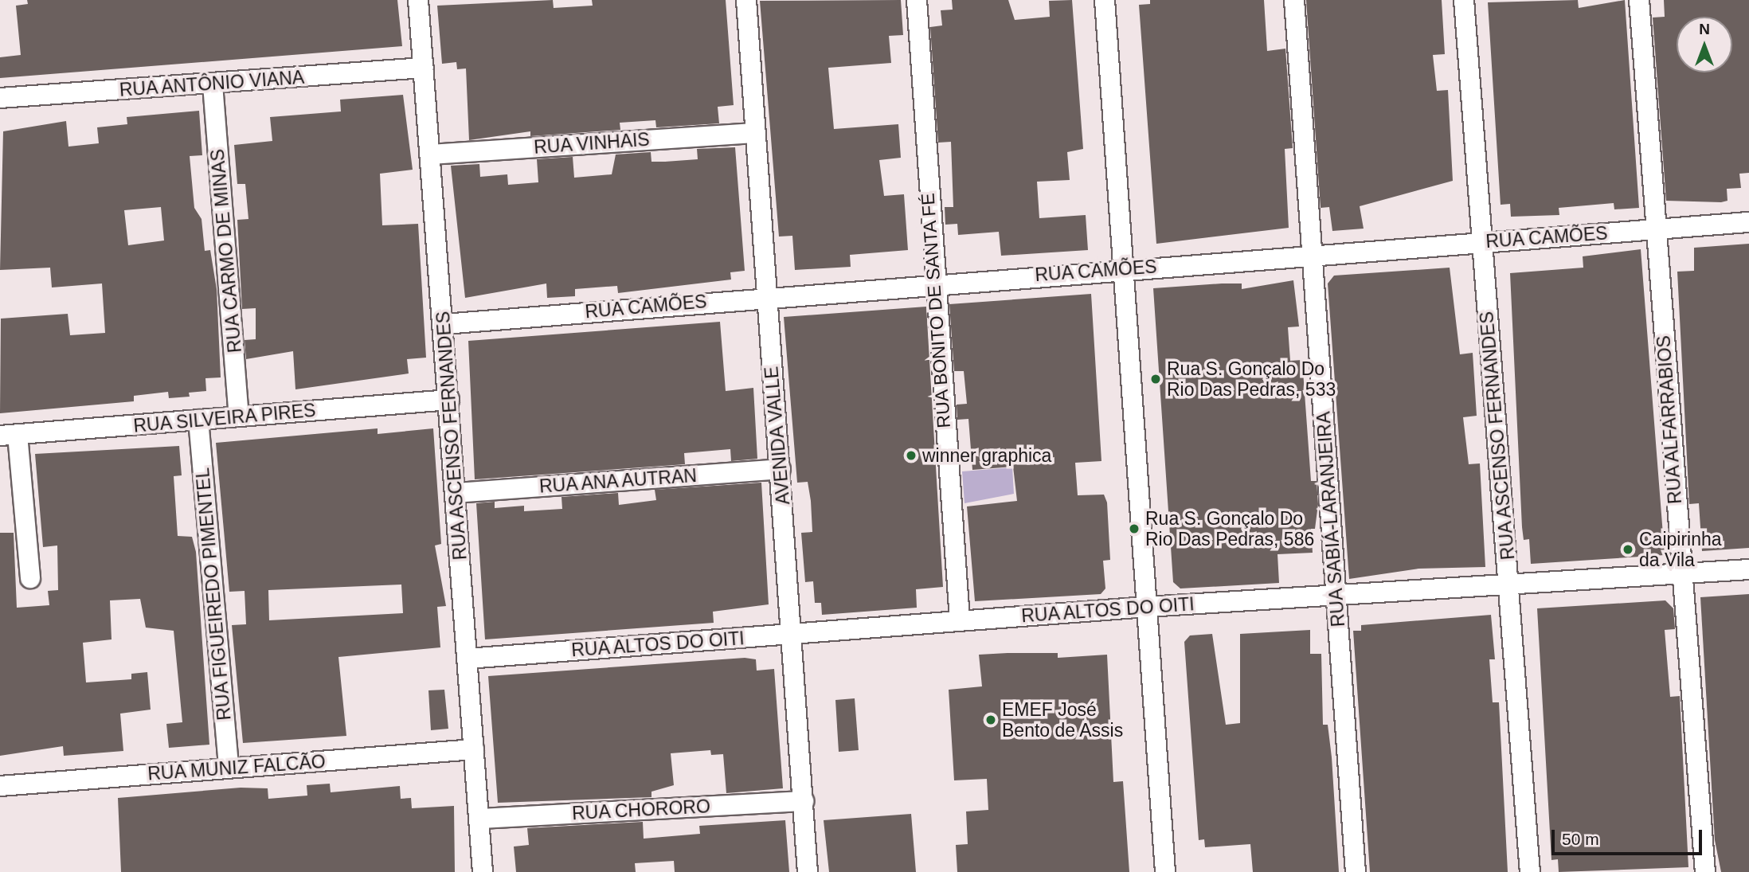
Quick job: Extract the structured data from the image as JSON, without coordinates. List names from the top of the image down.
{
  "streets": {
    "street": [
      "RUA ANTÔNIO VIANA",
      "RUA VINHAIS",
      "RUA CAMÕES",
      "RUA CARMO DE MINAS",
      "RUA BONITO DE SANTA FÉ",
      "RUA SILVEIRA PIRES",
      "RUA ALFARRABIOS",
      "RUA ASCENSO FERNANDES",
      "AVENIDA VALLE",
      "RUA ANA AUTRAN",
      "RUA SABIÁ-LARANJEIRA",
      "RUA FIGUEIREDO PIMENTEL",
      "RUA ALTOS DO OITI",
      "RUA MUNIZ FALCÃO",
      "RUA CHORORO"
    ]
  },
  "crossings": [
    ["RUA ANTÔNIO VIANA", "RUA CARMO DE MINAS"],
    ["RUA ANTÔNIO VIANA", "RUA ASCENSO FERNANDES"],
    ["RUA VINHAIS", "RUA ASCENSO FERNANDES"],
    ["RUA VINHAIS", "AVENIDA VALLE"],
    ["RUA CAMÕES", "RUA BONITO DE SANTA FÉ"],
    ["RUA CAMÕES", "RUA ALFARRABIOS"],
    ["RUA CAMÕES", "RUA ASCENSO FERNANDES"],
    ["RUA CAMÕES", "AVENIDA VALLE"],
    ["RUA CAMÕES", "RUA SABIÁ-LARANJEIRA"],
    ["RUA CARMO DE MINAS", "RUA SILVEIRA PIRES"],
    ["RUA BONITO DE SANTA FÉ", "RUA ALTOS DO OITI"],
    ["RUA SILVEIRA PIRES", "RUA ASCENSO FERNANDES"],
    ["RUA SILVEIRA PIRES", "RUA FIGUEIREDO PIMENTEL"],
    ["RUA ALFARRABIOS", "RUA ALTOS DO OITI"],
    ["RUA ASCENSO FERNANDES", "RUA ANA AUTRAN"],
    ["RUA ASCENSO FERNANDES", "RUA ALTOS DO OITI"],
    ["RUA ASCENSO FERNANDES", "RUA MUNIZ FALCÃO"],
    ["RUA ASCENSO FERNANDES", "RUA CHORORO"],
    ["AVENIDA VALLE", "RUA ANA AUTRAN"],
    ["AVENIDA VALLE", "RUA ALTOS DO OITI"],
    ["AVENIDA VALLE", "RUA CHORORO"],
    ["RUA SABIÁ-LARANJEIRA", "RUA ALTOS DO OITI"],
    ["RUA FIGUEIREDO PIMENTEL", "RUA MUNIZ FALCÃO"]
  ],
  "places": [
    "Rua S. Gonçalo Do Rio Das Pedras, 533",
    "winner graphica",
    "Rua S. Gonçalo Do Rio Das Pedras, 586",
    "Caipirinha da Vila",
    "EMEF José Bento de Assis"
  ],
  "scale_bar": "50 m",
  "north": "top"
}
